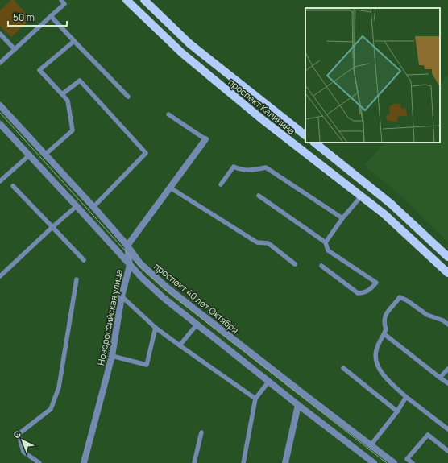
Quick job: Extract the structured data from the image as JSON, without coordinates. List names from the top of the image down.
{
  "streets": {
    "main road": ["проспект Калинина"],
    "street": ["проспект 40 лет Октября", "Новороссийская улица"]
  },
  "crossings": [
    ["проспект 40 лет Октября", "Новороссийская улица"]
  ],
  "scale_bar": "50 m",
  "north": "top left"
}
